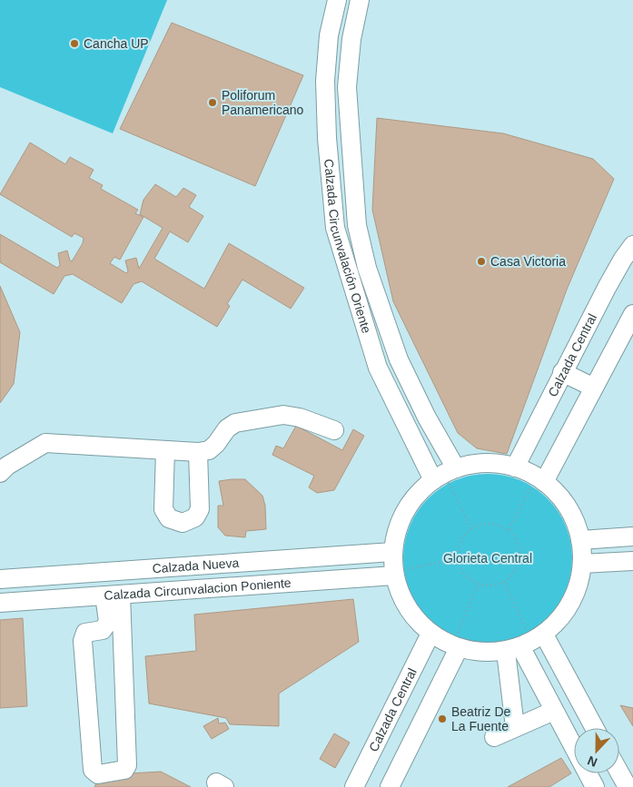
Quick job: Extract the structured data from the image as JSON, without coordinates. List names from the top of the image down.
{
  "streets": {
    "street": [
      "Calzada Circunvalación Oriente",
      "Calzada Central",
      "Calzada Nueva",
      "Calzada Circunvalacion Poniente"
    ]
  },
  "parks": ["Glorieta Central"],
  "places": [
    "Cancha UP",
    "Poliforum Panamericano",
    "Casa Victoria",
    "Beatriz De La Fuente"
  ],
  "north": "bottom"
}
